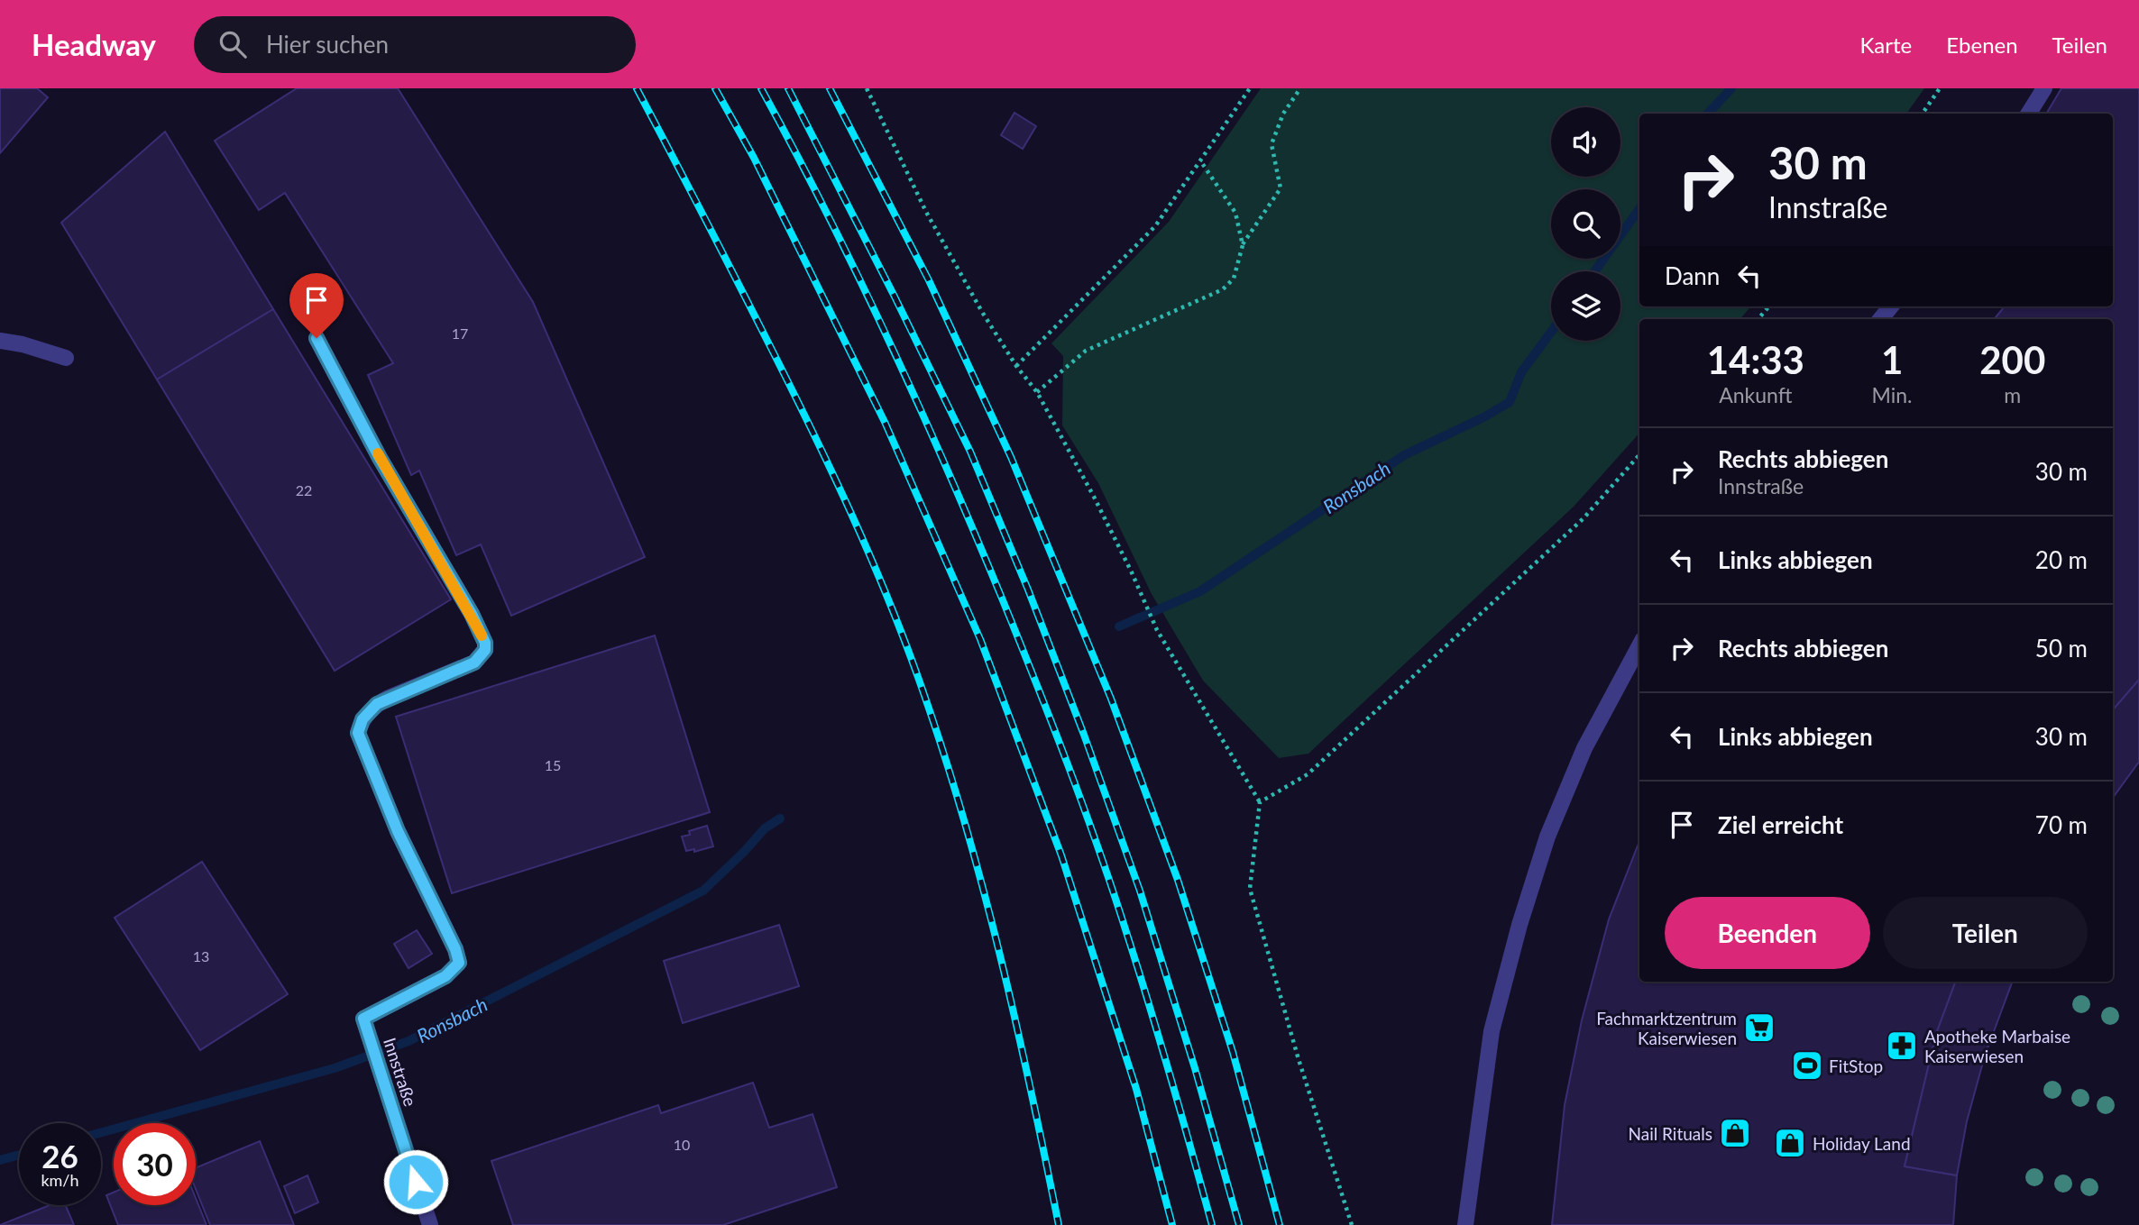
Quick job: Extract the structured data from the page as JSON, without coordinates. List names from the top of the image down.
{
  "streets": {
    "street": ["Innstraße"]
  },
  "water": ["Ronsbach"],
  "places": {
    "supermarket": ["Fachmarktzentrum Kaiserwiesen"],
    "pharmacy": ["Apotheke Marbaise Kaiserwiesen"],
    "sports": ["FitStop"],
    "shop": ["Nail Rituals", "Holiday Land"]
  },
  "house_numbers": [
    "17",
    "22",
    "15",
    "13",
    "10"
  ],
  "page": {
    "header": "Headway",
    "search": "Hier suchen",
    "nav": ["Karte", "Ebenen", "Teilen"],
    "turn": ["30 m", "Innstraße"],
    "then": "Dann",
    "eta": [
      "14:33",
      "Ankunft",
      "1",
      "Min.",
      "200",
      "m"
    ],
    "list": [
      {
        "name": "Rechts abbiegen",
        "note": "Innstraße",
        "value": "30 m"
      },
      {
        "name": "Links abbiegen",
        "value": "20 m"
      },
      {
        "name": "Rechts abbiegen",
        "value": "50 m"
      },
      {
        "name": "Links abbiegen",
        "value": "30 m"
      },
      {
        "name": "Ziel erreicht",
        "value": "70 m"
      }
    ],
    "buttons": ["Beenden", "Teilen"],
    "speed": "26 km/h",
    "limit": "30"
  }
}
